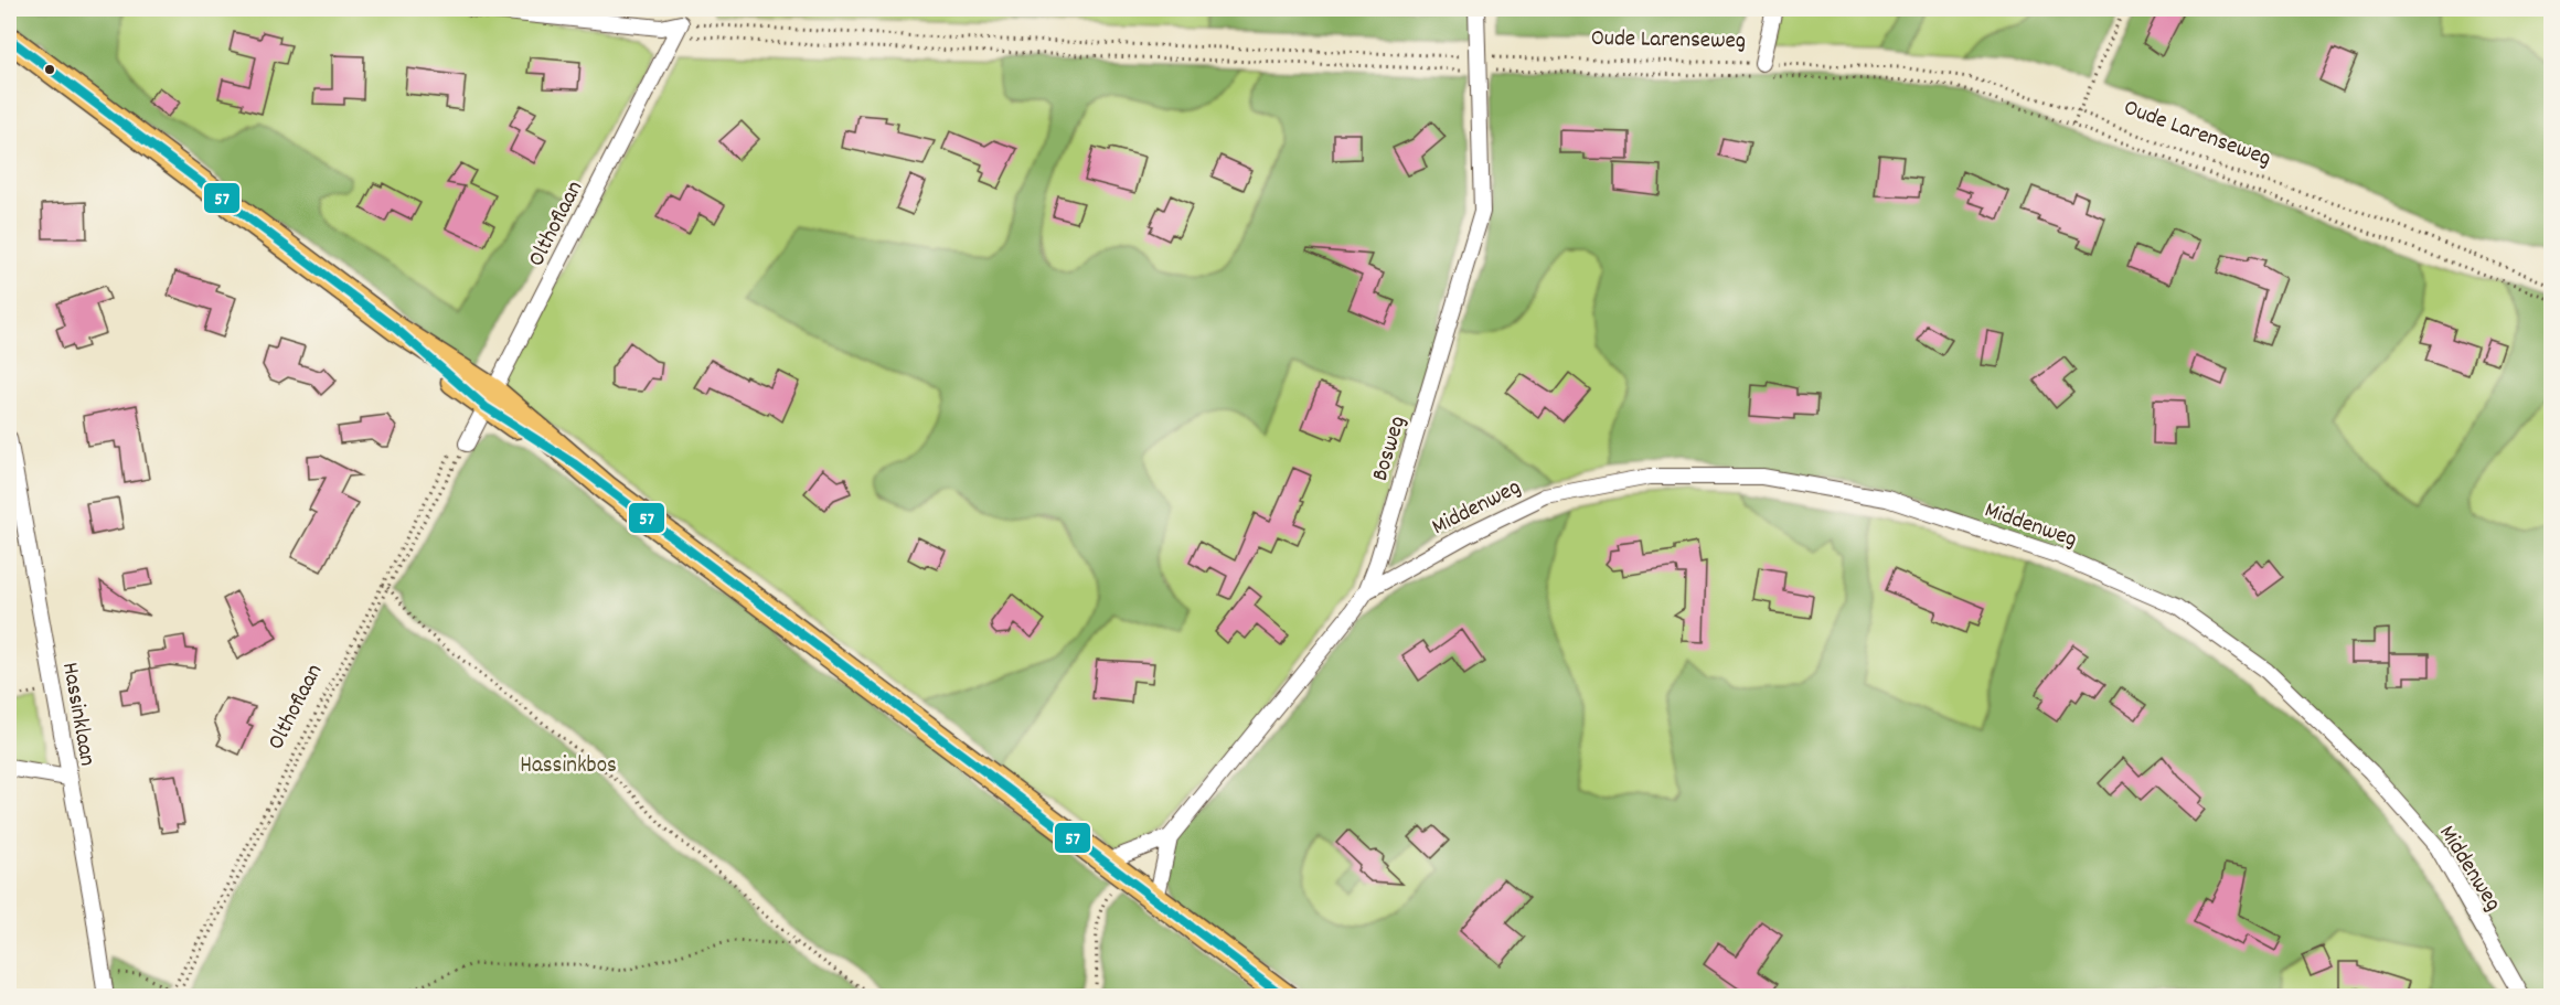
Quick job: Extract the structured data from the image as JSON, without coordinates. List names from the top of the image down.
{
  "streets": {
    "street": [
      "Olthoflaan",
      "Bosweg",
      "Middenweg",
      "Hassinklaan"
    ],
    "path": ["Oude Larenseweg"]
  },
  "crossings": [
    ["Oude Larenseweg", "Olthoflaan"],
    ["Oude Larenseweg", "Bosweg"],
    ["Bosweg", "Middenweg"]
  ],
  "parks": ["Hassinkbos"],
  "lines": ["transit line 57"]
}
